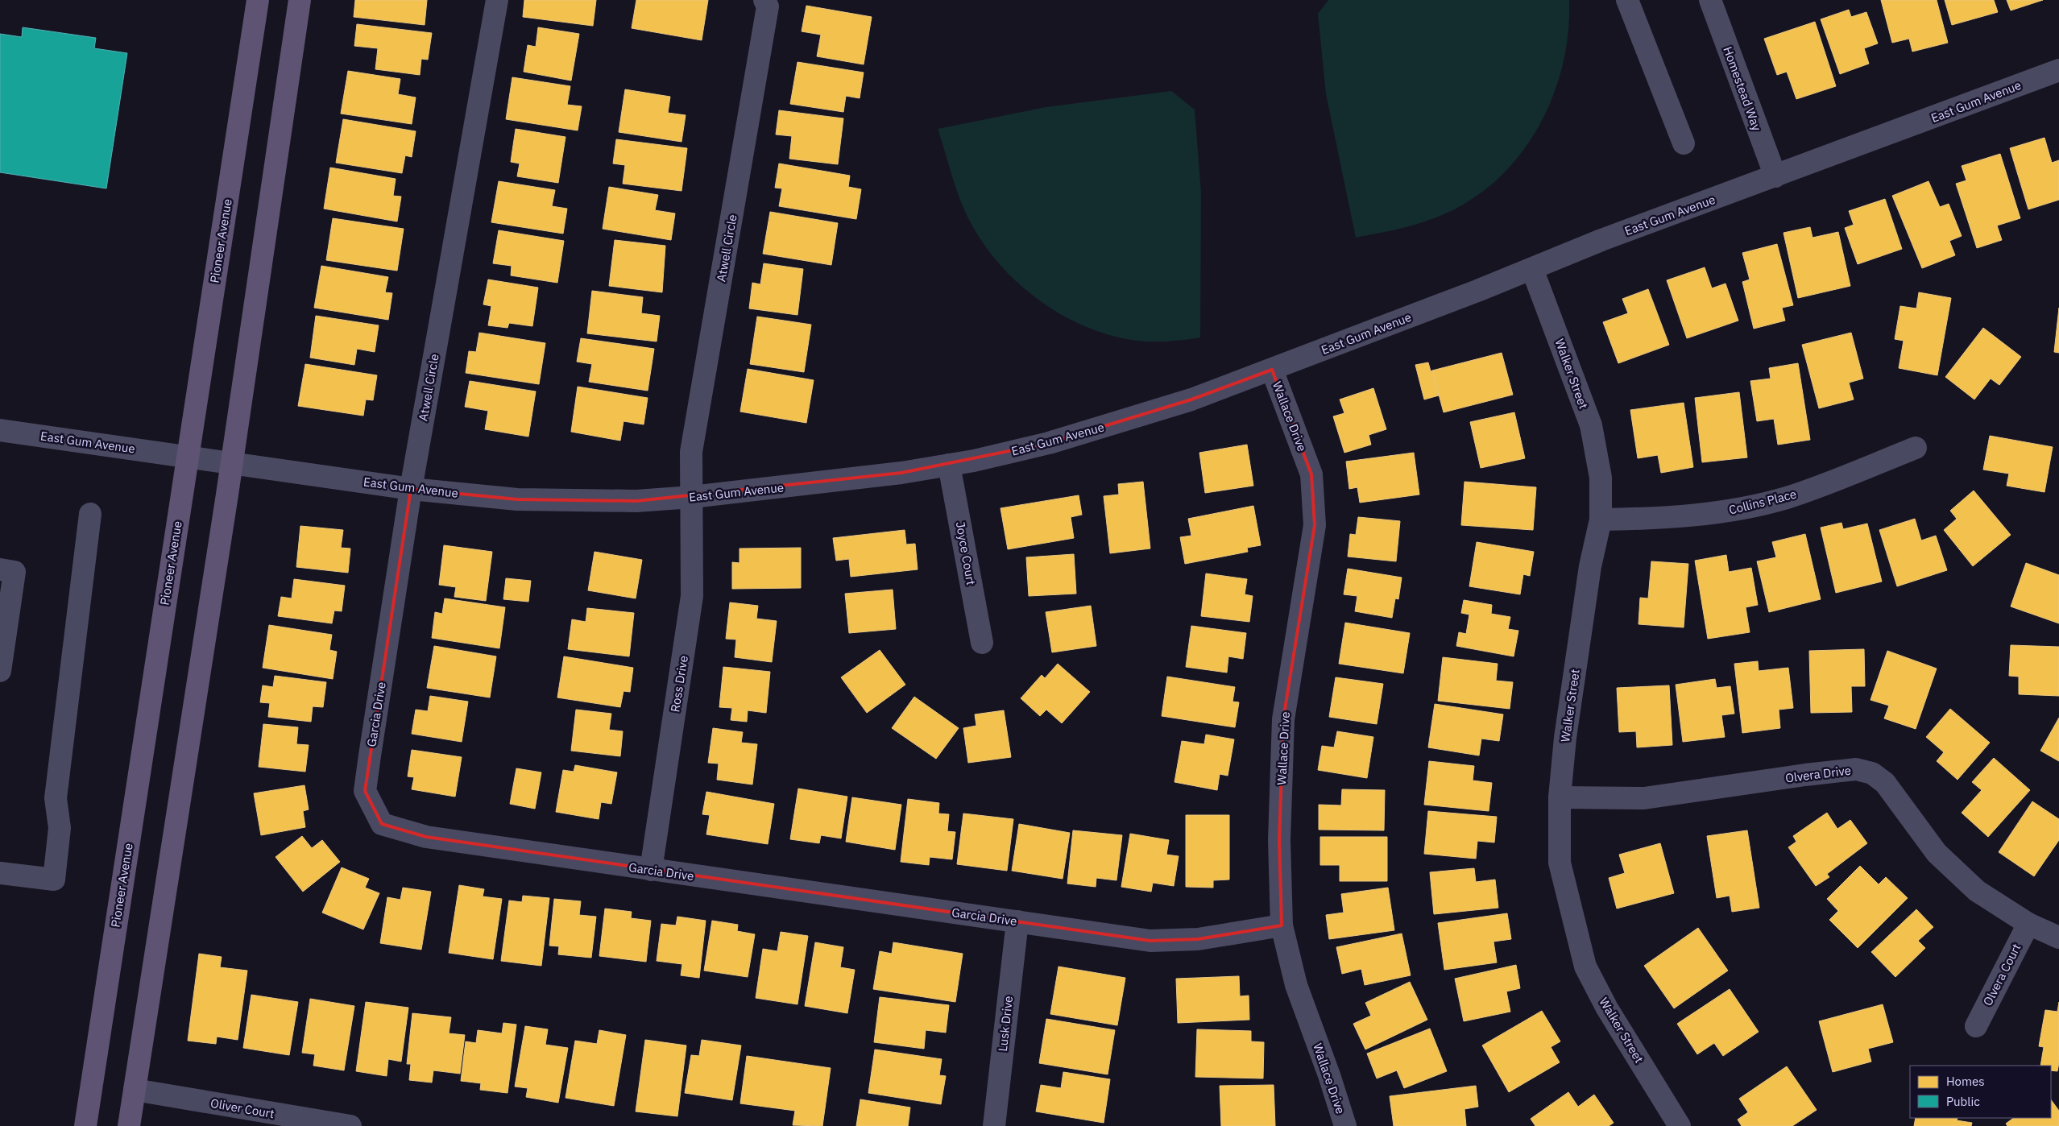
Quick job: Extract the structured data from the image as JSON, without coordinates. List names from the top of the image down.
{
  "streets": {
    "main road": ["Pioneer Avenue"],
    "street": [
      "Homestead Way",
      "East Gum Avenue",
      "Atwell Circle",
      "Walker Street",
      "Wallace Drive",
      "Collins Place",
      "Joyce Court",
      "Ross Drive",
      "Garcia Drive",
      "Olvera Drive",
      "Olvera Court",
      "Lusk Drive",
      "Oliver Court"
    ]
  },
  "crossings": [
    ["Homestead Way", "East Gum Avenue"],
    ["East Gum Avenue", "Pioneer Avenue"],
    ["East Gum Avenue", "Atwell Circle"],
    ["East Gum Avenue", "Walker Street"],
    ["East Gum Avenue", "Wallace Drive"],
    ["East Gum Avenue", "Joyce Court"],
    ["East Gum Avenue", "Ross Drive"],
    ["East Gum Avenue", "Garcia Drive"],
    ["Atwell Circle", "Ross Drive"],
    ["Atwell Circle", "Garcia Drive"],
    ["Walker Street", "Collins Place"],
    ["Walker Street", "Olvera Drive"],
    ["Wallace Drive", "Garcia Drive"],
    ["Ross Drive", "Garcia Drive"],
    ["Garcia Drive", "Lusk Drive"],
    ["Olvera Drive", "Olvera Court"]
  ],
  "legend": ["Homes", "Public"]
}
